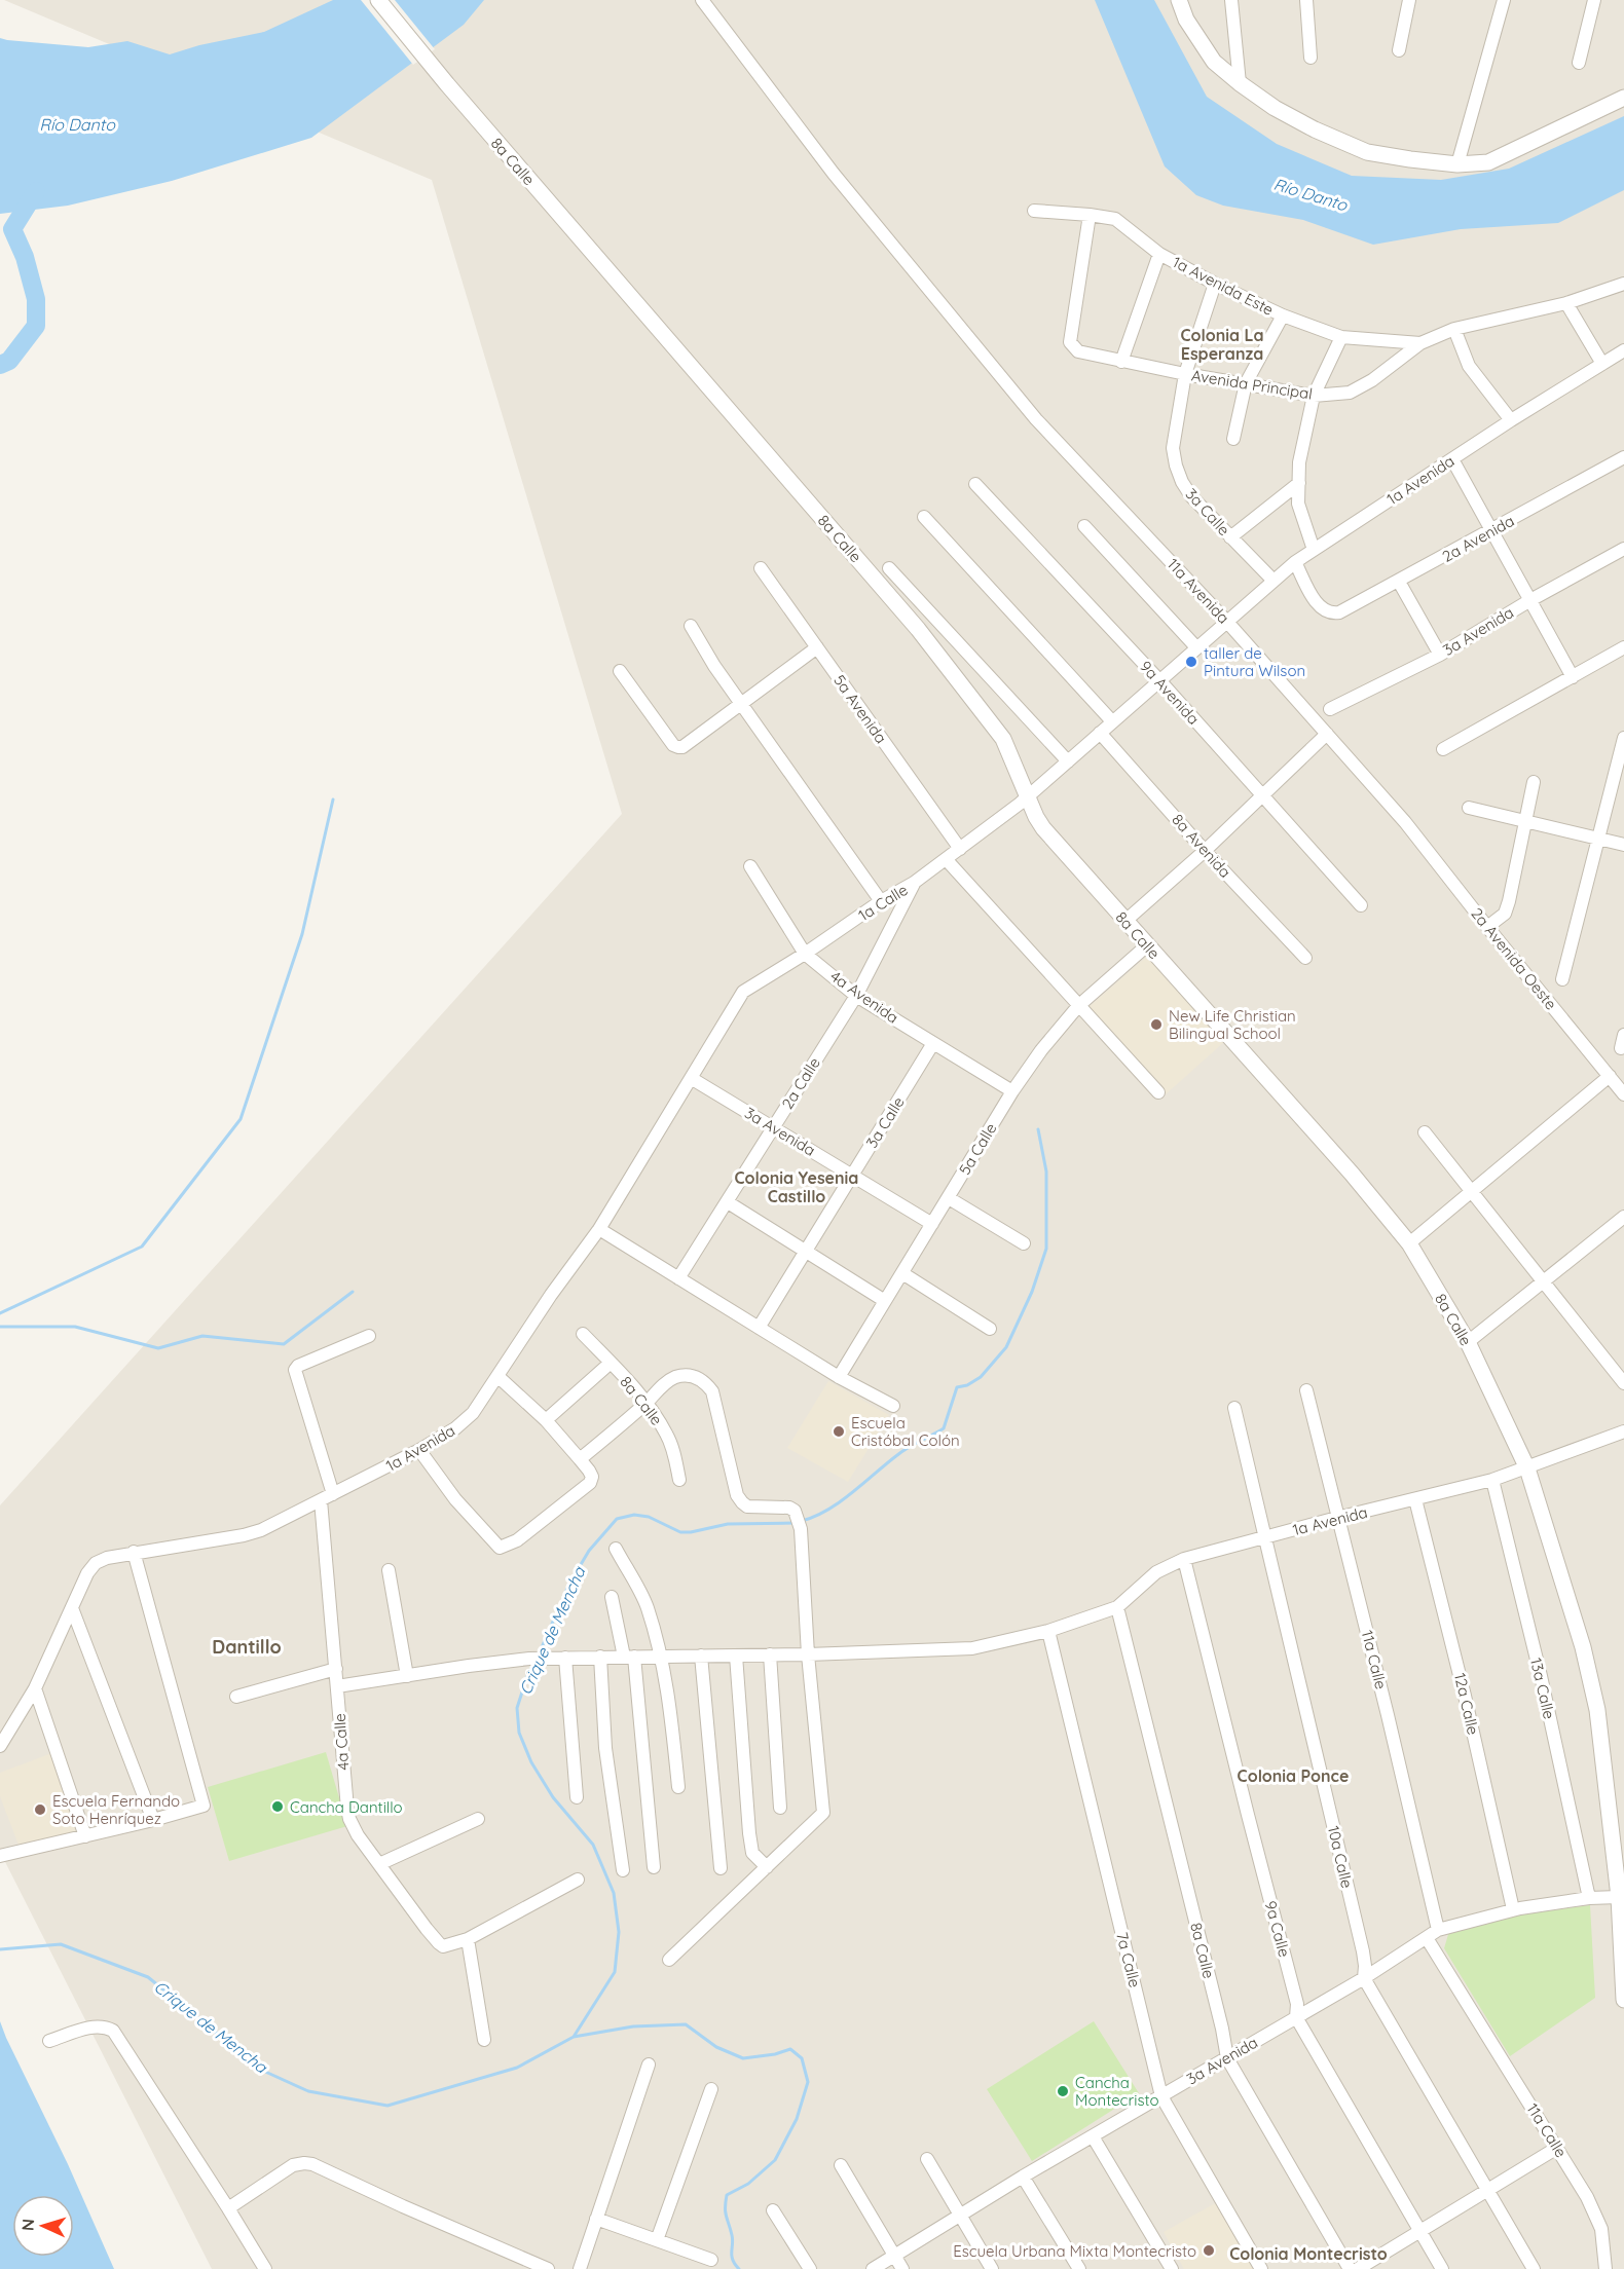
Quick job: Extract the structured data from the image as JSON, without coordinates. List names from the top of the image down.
{
  "streets": {
    "street": [
      "8a Calle",
      "1a Avenida Este",
      "Avenida Principal",
      "1a Avenida",
      "3a Calle",
      "2a Avenida",
      "11a Avenida",
      "3a Avenida",
      "9a Avenida",
      "5a Avenida",
      "8a Avenida",
      "1a Calle",
      "2a Avenida Oeste",
      "4a Avenida",
      "2a Calle",
      "5a Calle",
      "11a Calle",
      "13a Calle",
      "12a Calle",
      "4a Calle",
      "10a Calle",
      "9a Calle",
      "7a Calle"
    ]
  },
  "crossings": [
    ["8a Calle", "1a Avenida"],
    ["8a Calle", "3a Avenida"],
    ["8a Calle", "1a Calle"],
    ["8a Calle", "5a Calle"],
    ["1a Avenida Este", "Avenida Principal"],
    ["1a Avenida Este", "3a Calle"],
    ["Avenida Principal", "3a Calle"],
    ["1a Avenida", "3a Calle"],
    ["1a Avenida", "2a Avenida"],
    ["1a Avenida", "11a Avenida"],
    ["1a Avenida", "1a Calle"],
    ["1a Avenida", "11a Calle"],
    ["1a Avenida", "13a Calle"],
    ["1a Avenida", "12a Calle"],
    ["1a Avenida", "4a Calle"],
    ["1a Avenida", "10a Calle"],
    ["1a Avenida", "9a Calle"],
    ["1a Avenida", "7a Calle"],
    ["3a Calle", "3a Avenida"],
    ["3a Calle", "4a Avenida"],
    ["11a Avenida", "1a Calle"],
    ["11a Avenida", "2a Avenida Oeste"],
    ["3a Avenida", "1a Calle"],
    ["3a Avenida", "2a Calle"],
    ["3a Avenida", "5a Calle"],
    ["3a Avenida", "11a Calle"],
    ["3a Avenida", "13a Calle"],
    ["3a Avenida", "12a Calle"],
    ["3a Avenida", "10a Calle"],
    ["3a Avenida", "9a Calle"],
    ["3a Avenida", "7a Calle"],
    ["9a Avenida", "1a Calle"],
    ["5a Avenida", "1a Calle"],
    ["8a Avenida", "1a Calle"],
    ["1a Calle", "4a Avenida"],
    ["1a Calle", "2a Calle"],
    ["4a Avenida", "2a Calle"],
    ["4a Avenida", "5a Calle"]
  ],
  "districts": [
    "Colonia La Esperanza",
    "Colonia Yesenia Castillo",
    "Dantillo",
    "Colonia Ponce",
    "Colonia Montecristo"
  ],
  "water": ["Río Danto", "Crique de Mencha"],
  "places": [
    "taller de Pintura Wilson",
    "New Life Christian Bilingual School",
    "Escuela Cristóbal Colón",
    "Cancha Dantillo",
    "Escuela Fernando Soto Henríquez",
    "Cancha Montecristo",
    "Escuela Urbana Mixta Montecristo"
  ],
  "north": "left"
}
